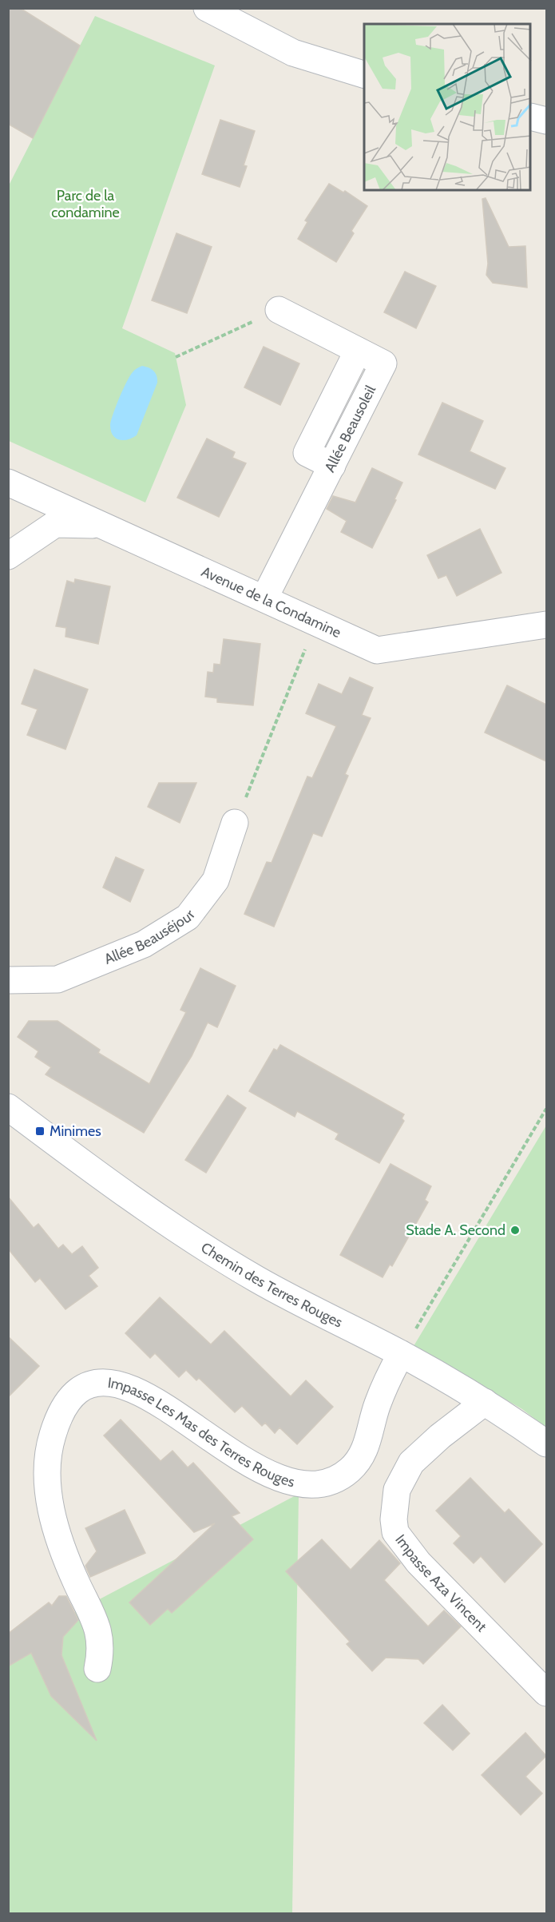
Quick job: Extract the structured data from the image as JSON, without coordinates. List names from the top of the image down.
{
  "streets": {
    "street": [
      "Allée Beausoleil",
      "Avenue de la Condamine",
      "Allée Beauséjour",
      "Chemin des Terres Rouges",
      "Impasse Les Mas des Terres Rouges",
      "Impasse Aza Vincent"
    ]
  },
  "crossings": [
    ["Allée Beausoleil", "Avenue de la Condamine"],
    ["Chemin des Terres Rouges", "Impasse Les Mas des Terres Rouges"],
    ["Chemin des Terres Rouges", "Impasse Aza Vincent"]
  ],
  "parks": ["Parc de la condamine"],
  "places": {
    "transit": ["Minimes"],
    "other": ["Stade A. Second"]
  }
}
